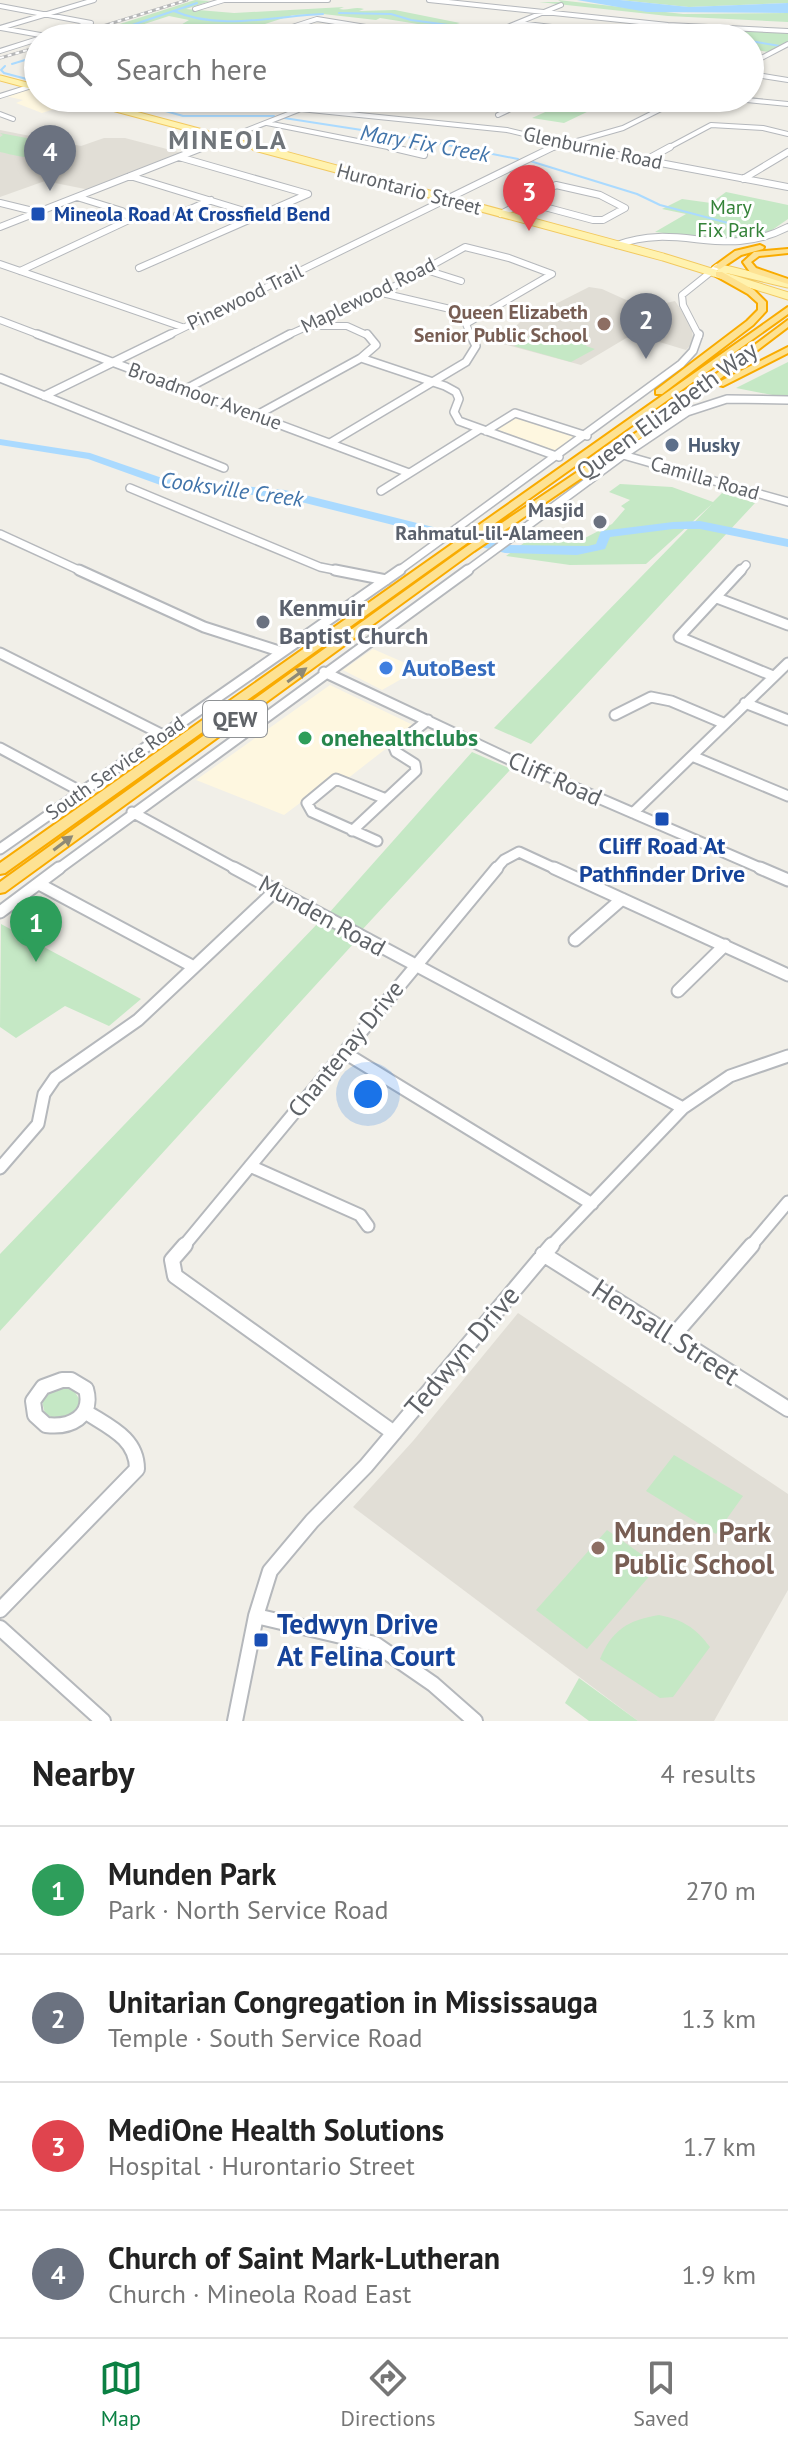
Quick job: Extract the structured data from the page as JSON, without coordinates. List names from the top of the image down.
{
  "streets": {
    "highway": ["Queen Elizabeth Way", "QEW"],
    "main road": ["Hurontario Street"],
    "street": [
      "Glenburnie Road",
      "Maplewood Road",
      "Pinewood Trail",
      "Broadmoor Avenue",
      "Camilla Road",
      "South Service Road",
      "Cliff Road",
      "Munden Road",
      "Chantenay Drive",
      "Hensall Street",
      "Tedwyn Drive"
    ]
  },
  "crossings": [
    ["Glenburnie Road", "Pinewood Trail"],
    ["Hurontario Street", "Pinewood Trail"],
    ["Hurontario Street", "South Service Road"],
    ["Maplewood Road", "Broadmoor Avenue"],
    ["Pinewood Trail", "Broadmoor Avenue"],
    ["Munden Road", "Chantenay Drive"],
    ["Munden Road", "Tedwyn Drive"],
    ["Chantenay Drive", "Tedwyn Drive"],
    ["Hensall Street", "Tedwyn Drive"]
  ],
  "districts": ["MINEOLA"],
  "water": ["Mary Fix Creek", "Cooksville Creek"],
  "parks": ["Mary Fix Park"],
  "places": {
    "transit": ["Mineola Road At Crossfield Bend", "Cliff Road At Pathfinder Drive", "Tedwyn Drive At Felina Court"],
    "other": [
      "Queen Elizabeth Senior Public School",
      "Husky",
      "Masjid Rahmatul-lil-Alameen",
      "Kenmuir Baptist Church",
      "AutoBest",
      "onehealthclubs",
      "Munden Park Public School"
    ]
  },
  "page": {
    "search": "Search here",
    "pins": [
      "4",
      "3",
      "2",
      "1"
    ],
    "heading": ["Nearby", "4 results"],
    "list": [
      {
        "mark": "1",
        "name": "Munden Park",
        "note": "Park · North Service Road",
        "value": "270 m"
      },
      {
        "mark": "2",
        "name": "Unitarian Congregation in Mississauga",
        "note": "Temple · South Service Road",
        "value": "1.3 km"
      },
      {
        "mark": "3",
        "name": "MediOne Health Solutions",
        "note": "Hospital · Hurontario Street",
        "value": "1.7 km"
      },
      {
        "mark": "4",
        "name": "Church of Saint Mark-Lutheran",
        "note": "Church · Mineola Road East",
        "value": "1.9 km"
      }
    ],
    "nav": ["Map", "Directions", "Saved"]
  }
}
